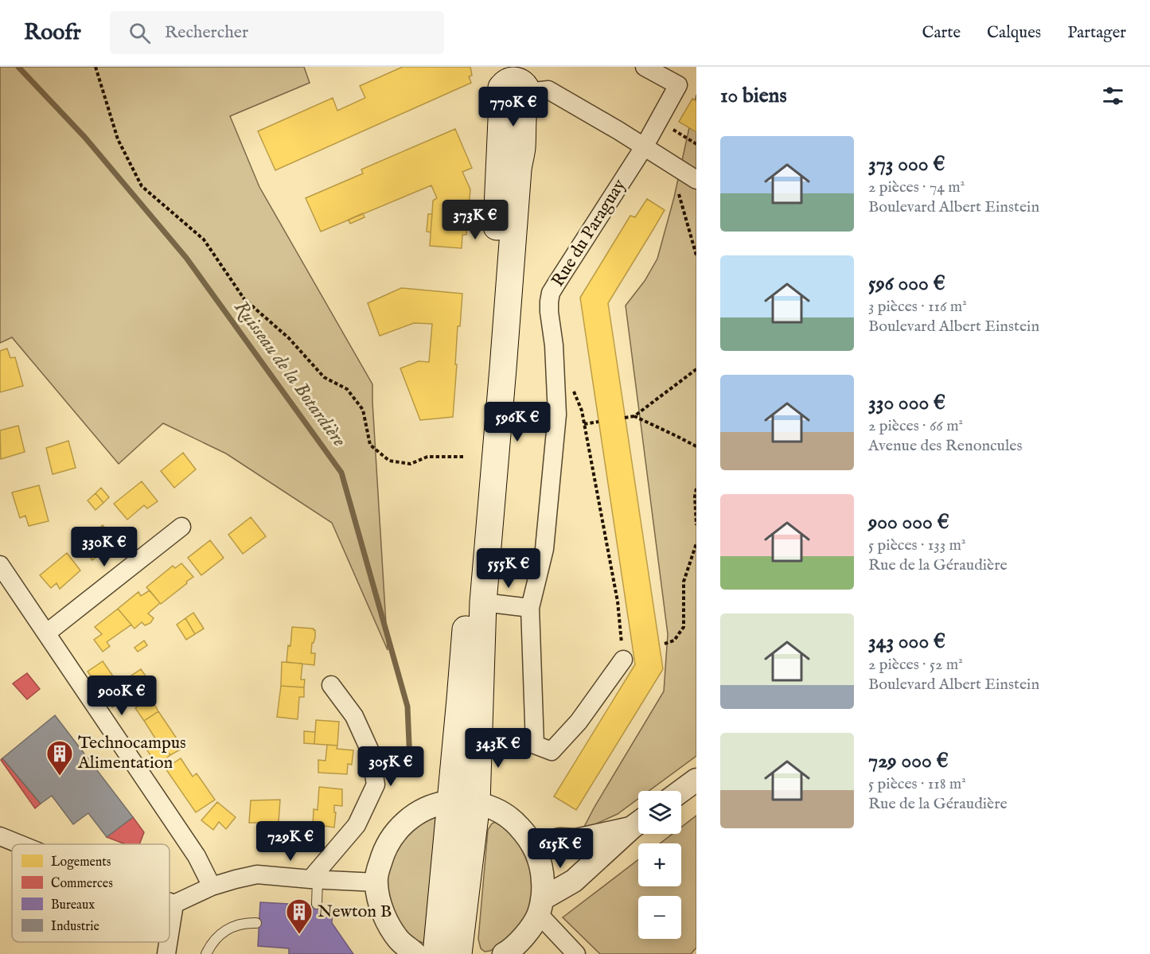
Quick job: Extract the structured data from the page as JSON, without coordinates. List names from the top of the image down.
{
  "streets": {
    "street": ["Rue du Paraguay"]
  },
  "water": ["Ruisseau de la Botardière"],
  "places": {
    "building": ["Technocampus Alimentation", "Newton B"]
  },
  "legend": [
    "Logements",
    "Commerces",
    "Bureaux",
    "Industrie"
  ],
  "page": {
    "header": "Roofr",
    "search": "Rechercher",
    "nav": ["Carte", "Calques", "Partager"],
    "heading": "10 biens",
    "price": [
      "770K €",
      "373K €",
      "596K €",
      "330K €",
      "555K €",
      "900K €",
      "343K €",
      "305K €",
      "729K €",
      "615K €"
    ],
    "list": [
      {
        "name": "373 000 €",
        "note": "2 pièces · 74 m² · Boulevard Albert Einstein"
      },
      {
        "name": "596 000 €",
        "note": "3 pièces · 116 m² · Boulevard Albert Einstein"
      },
      {
        "name": "330 000 €",
        "note": "2 pièces · 66 m² · Avenue des Renoncules"
      },
      {
        "name": "900 000 €",
        "note": "5 pièces · 133 m² · Rue de la Géraudière"
      },
      {
        "name": "343 000 €",
        "note": "2 pièces · 52 m² · Boulevard Albert Einstein"
      },
      {
        "name": "729 000 €",
        "note": "5 pièces · 118 m² · Rue de la Géraudière"
      }
    ],
    "map_buttons": ["+", "−"]
  }
}
